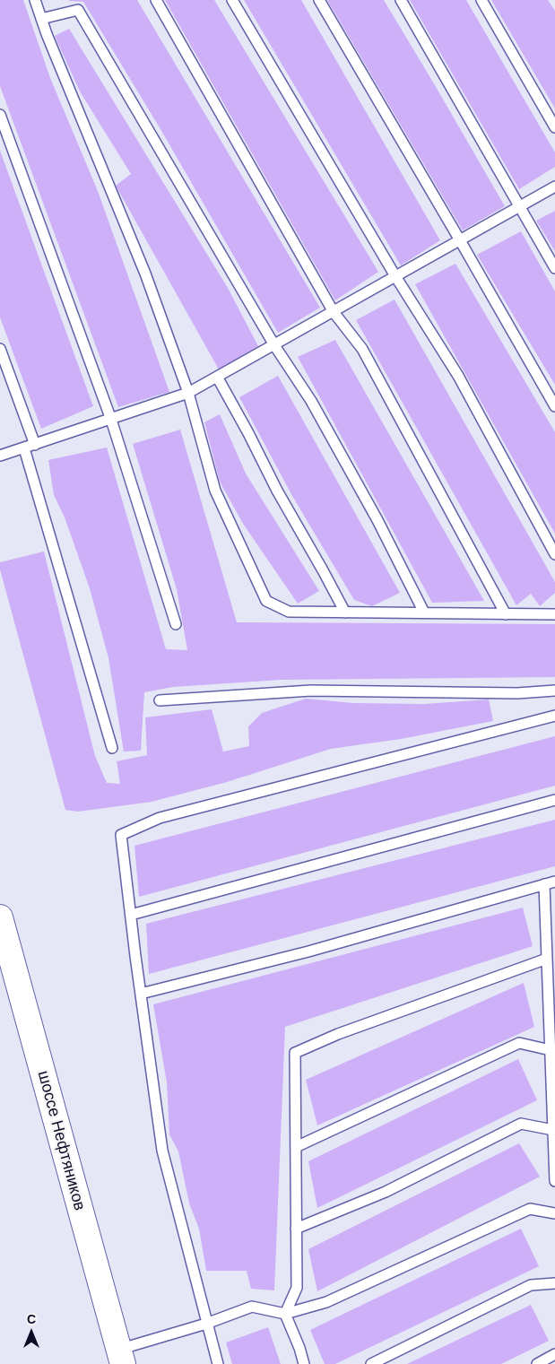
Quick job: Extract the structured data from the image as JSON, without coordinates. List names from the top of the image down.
{
  "streets": {
    "main road": ["шоссе Нефтяников"]
  },
  "north": "top"
}
